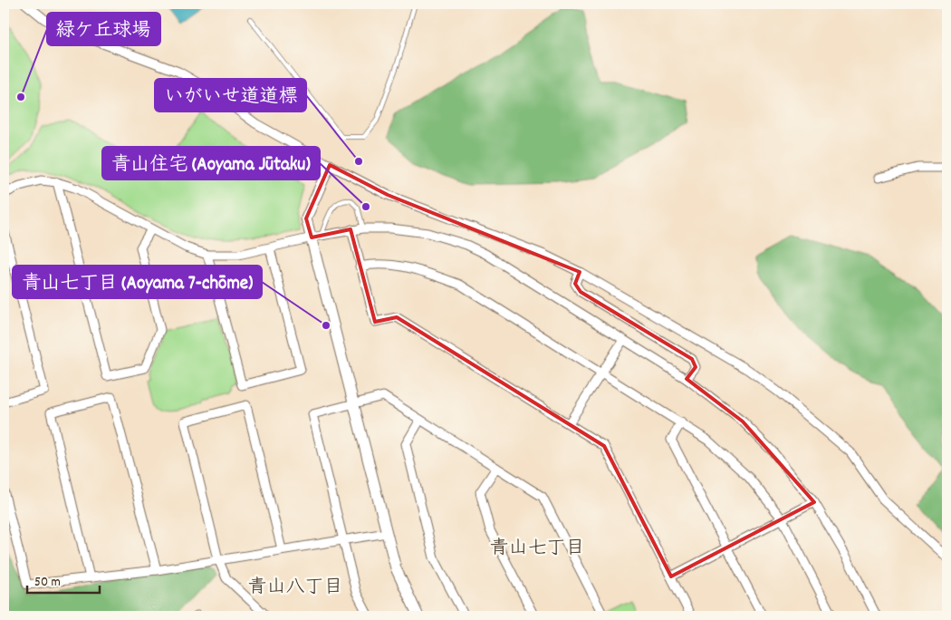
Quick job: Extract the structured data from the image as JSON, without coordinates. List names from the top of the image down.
{
  "districts": ["青山七丁目", "青山八丁目"],
  "places": [
    "緑ケ丘球場",
    "いがいせ道道標",
    "青山住宅 (Aoyama Jūtaku)",
    "青山七丁目 (Aoyama 7-chōme)"
  ],
  "scale_bar": "50 m"
}
